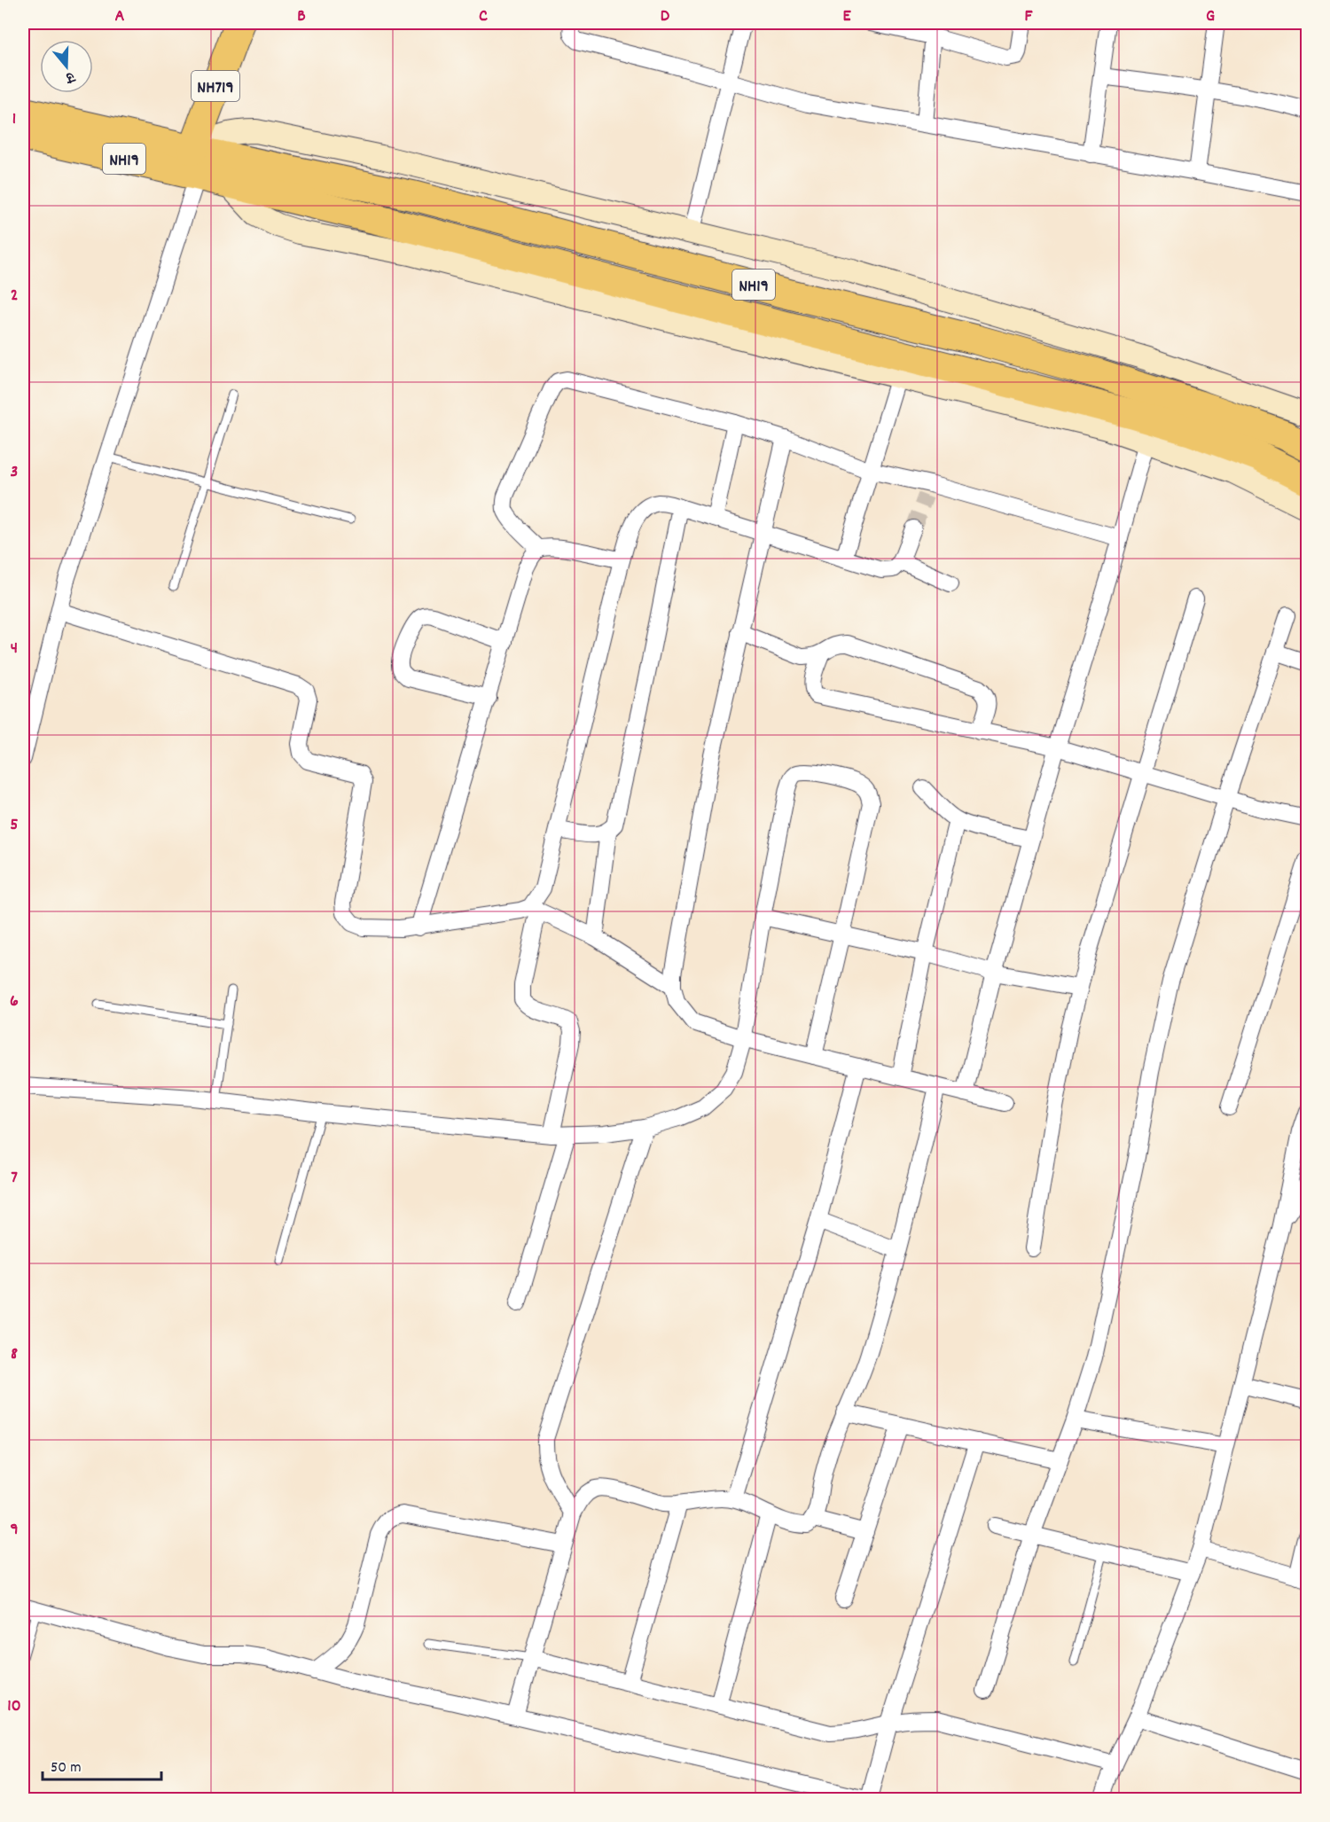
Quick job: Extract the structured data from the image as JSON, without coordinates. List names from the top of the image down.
{
  "streets": {
    "highway": ["NH719", "NH19"]
  },
  "crossings": [
    ["NH719", "NH19"]
  ],
  "scale_bar": "50 m",
  "north": "bottom",
  "grid": {
    "columns": [
      "A",
      "B",
      "C",
      "D",
      "E",
      "F",
      "G"
    ],
    "rows": [
      "1",
      "2",
      "3",
      "4",
      "5",
      "6",
      "7",
      "8",
      "9",
      "10"
    ]
  }
}
